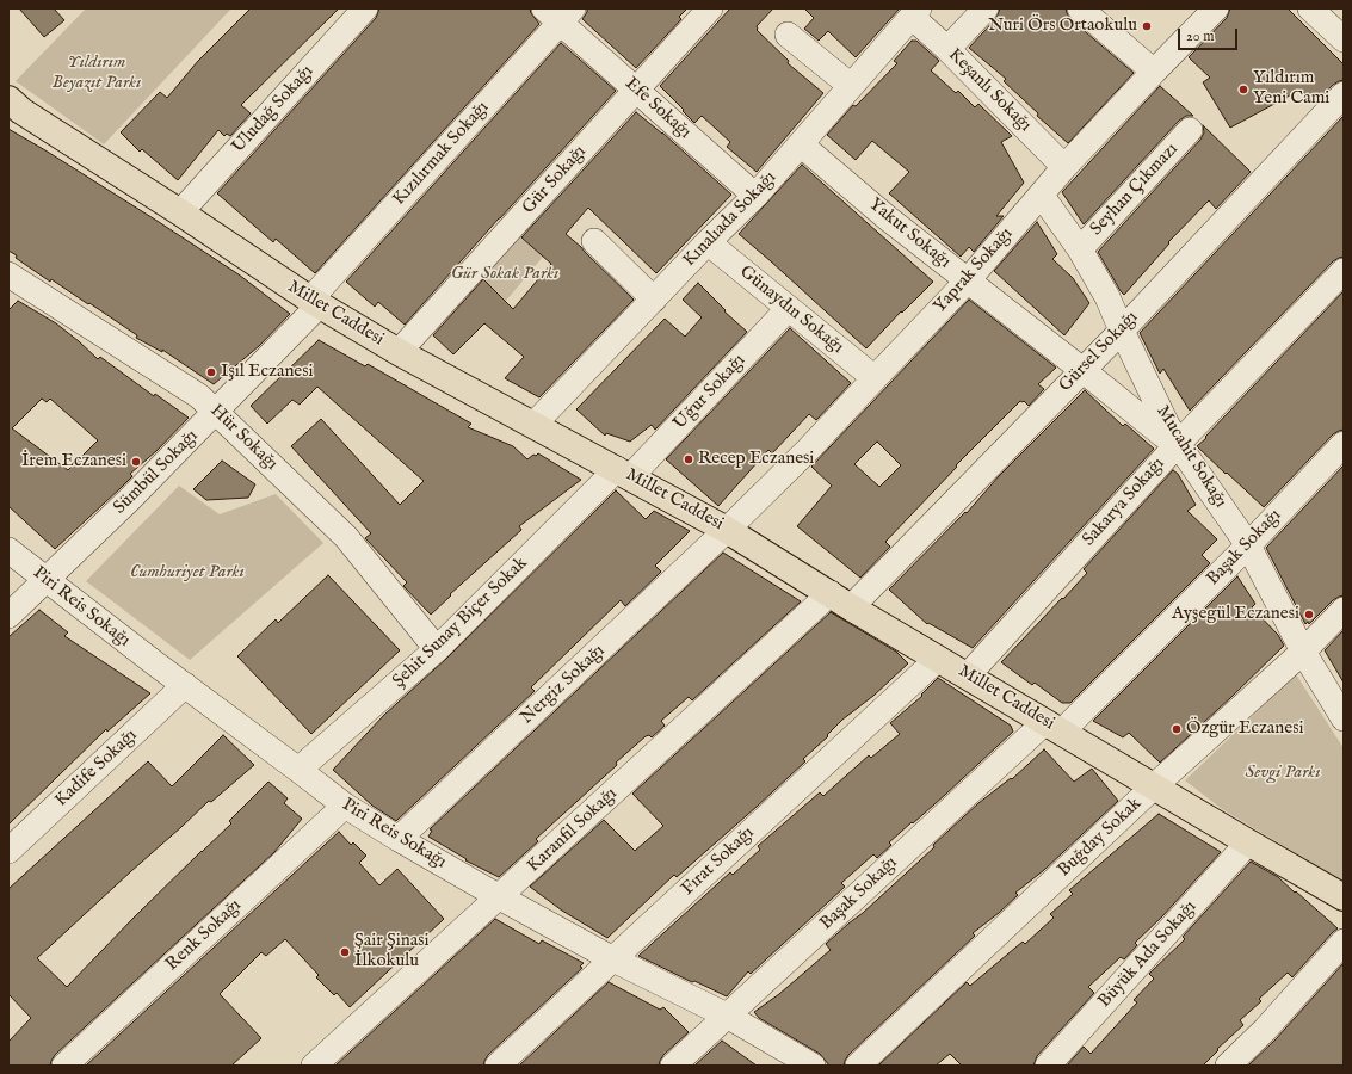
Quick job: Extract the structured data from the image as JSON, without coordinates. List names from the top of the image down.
{
  "streets": {
    "main road": ["Millet Caddesi"],
    "street": [
      "Keşanlı Sokağı",
      "Efe Sokağı",
      "Uludağ Sokağı",
      "Kızılırmak Sokağı",
      "Gür Sokağı",
      "Seyhan Çıkmazı",
      "Kınalıada Sokağı",
      "Yakut Sokağı",
      "Yaprak Sokağı",
      "Günaydın Sokağı",
      "Gürsel Sokağı",
      "Uğur Sokağı",
      "Hür Sokağı",
      "Mucahit Sokağı",
      "Sümbül Sokağı",
      "Sakarya Sokağı",
      "Başak Sokağı",
      "Piri Reis Sokağı",
      "Şehit Sunay Biçer Sokak",
      "Nergiz Sokağı",
      "Kadife Sokağı",
      "Karanfil Sokağı",
      "Buğday Sokak",
      "Fırat Sokağı",
      "Renk Sokağı",
      "Büyük Ada Sokağı"
    ]
  },
  "crossings": [
    ["Keşanlı Sokağı", "Kınalıada Sokağı"],
    ["Keşanlı Sokağı", "Yaprak Sokağı"],
    ["Efe Sokağı", "Kızılırmak Sokağı"],
    ["Efe Sokağı", "Gür Sokağı"],
    ["Efe Sokağı", "Kınalıada Sokağı"],
    ["Uludağ Sokağı", "Millet Caddesi"],
    ["Kızılırmak Sokağı", "Millet Caddesi"],
    ["Kızılırmak Sokağı", "Sümbül Sokağı"],
    ["Gür Sokağı", "Millet Caddesi"],
    ["Seyhan Çıkmazı", "Mucahit Sokağı"],
    ["Kınalıada Sokağı", "Yakut Sokağı"],
    ["Kınalıada Sokağı", "Günaydın Sokağı"],
    ["Kınalıada Sokağı", "Millet Caddesi"],
    ["Yakut Sokağı", "Yaprak Sokağı"],
    ["Yakut Sokağı", "Gürsel Sokağı"],
    ["Yakut Sokağı", "Mucahit Sokağı"],
    ["Yakut Sokağı", "Sakarya Sokağı"],
    ["Yaprak Sokağı", "Günaydın Sokağı"],
    ["Yaprak Sokağı", "Millet Caddesi"],
    ["Yaprak Sokağı", "Mucahit Sokağı"],
    ["Yaprak Sokağı", "Nergiz Sokağı"],
    ["Günaydın Sokağı", "Uğur Sokağı"],
    ["Millet Caddesi", "Gürsel Sokağı"],
    ["Millet Caddesi", "Uğur Sokağı"],
    ["Millet Caddesi", "Sümbül Sokağı"],
    ["Millet Caddesi", "Sakarya Sokağı"],
    ["Millet Caddesi", "Başak Sokağı"],
    ["Millet Caddesi", "Şehit Sunay Biçer Sokak"],
    ["Millet Caddesi", "Nergiz Sokağı"],
    ["Millet Caddesi", "Karanfil Sokağı"],
    ["Millet Caddesi", "Buğday Sokak"],
    ["Millet Caddesi", "Fırat Sokağı"],
    ["Millet Caddesi", "Büyük Ada Sokağı"],
    ["Gürsel Sokağı", "Mucahit Sokağı"],
    ["Gürsel Sokağı", "Karanfil Sokağı"],
    ["Uğur Sokağı", "Şehit Sunay Biçer Sokak"],
    ["Hür Sokağı", "Sümbül Sokağı"],
    ["Hür Sokağı", "Şehit Sunay Biçer Sokak"],
    ["Mucahit Sokağı", "Sakarya Sokağı"],
    ["Mucahit Sokağı", "Başak Sokağı"],
    ["Mucahit Sokağı", "Buğday Sokak"],
    ["Sümbül Sokağı", "Piri Reis Sokağı"],
    ["Başak Sokağı", "Piri Reis Sokağı"],
    ["Piri Reis Sokağı", "Şehit Sunay Biçer Sokak"],
    ["Piri Reis Sokağı", "Nergiz Sokağı"],
    ["Piri Reis Sokağı", "Kadife Sokağı"],
    ["Piri Reis Sokağı", "Karanfil Sokağı"],
    ["Piri Reis Sokağı", "Fırat Sokağı"],
    ["Piri Reis Sokağı", "Renk Sokağı"]
  ],
  "parks": [
    "Yıldırım Beyazıt Parkı",
    "Gür Sokak Parkı",
    "Cumhuriyet Parkı",
    "Sevgi Parkı"
  ],
  "places": [
    "Nuri Örs Ortaokulu",
    "Yıldırım Yeni Cami",
    "Işıl Eczanesi",
    "Recep Eczanesi",
    "İrem Eczanesi",
    "Ayşegül Eczanesi",
    "Özgür Eczanesi",
    "Şair Şinasi İlkokulu"
  ],
  "scale_bar": "20 m"
}
